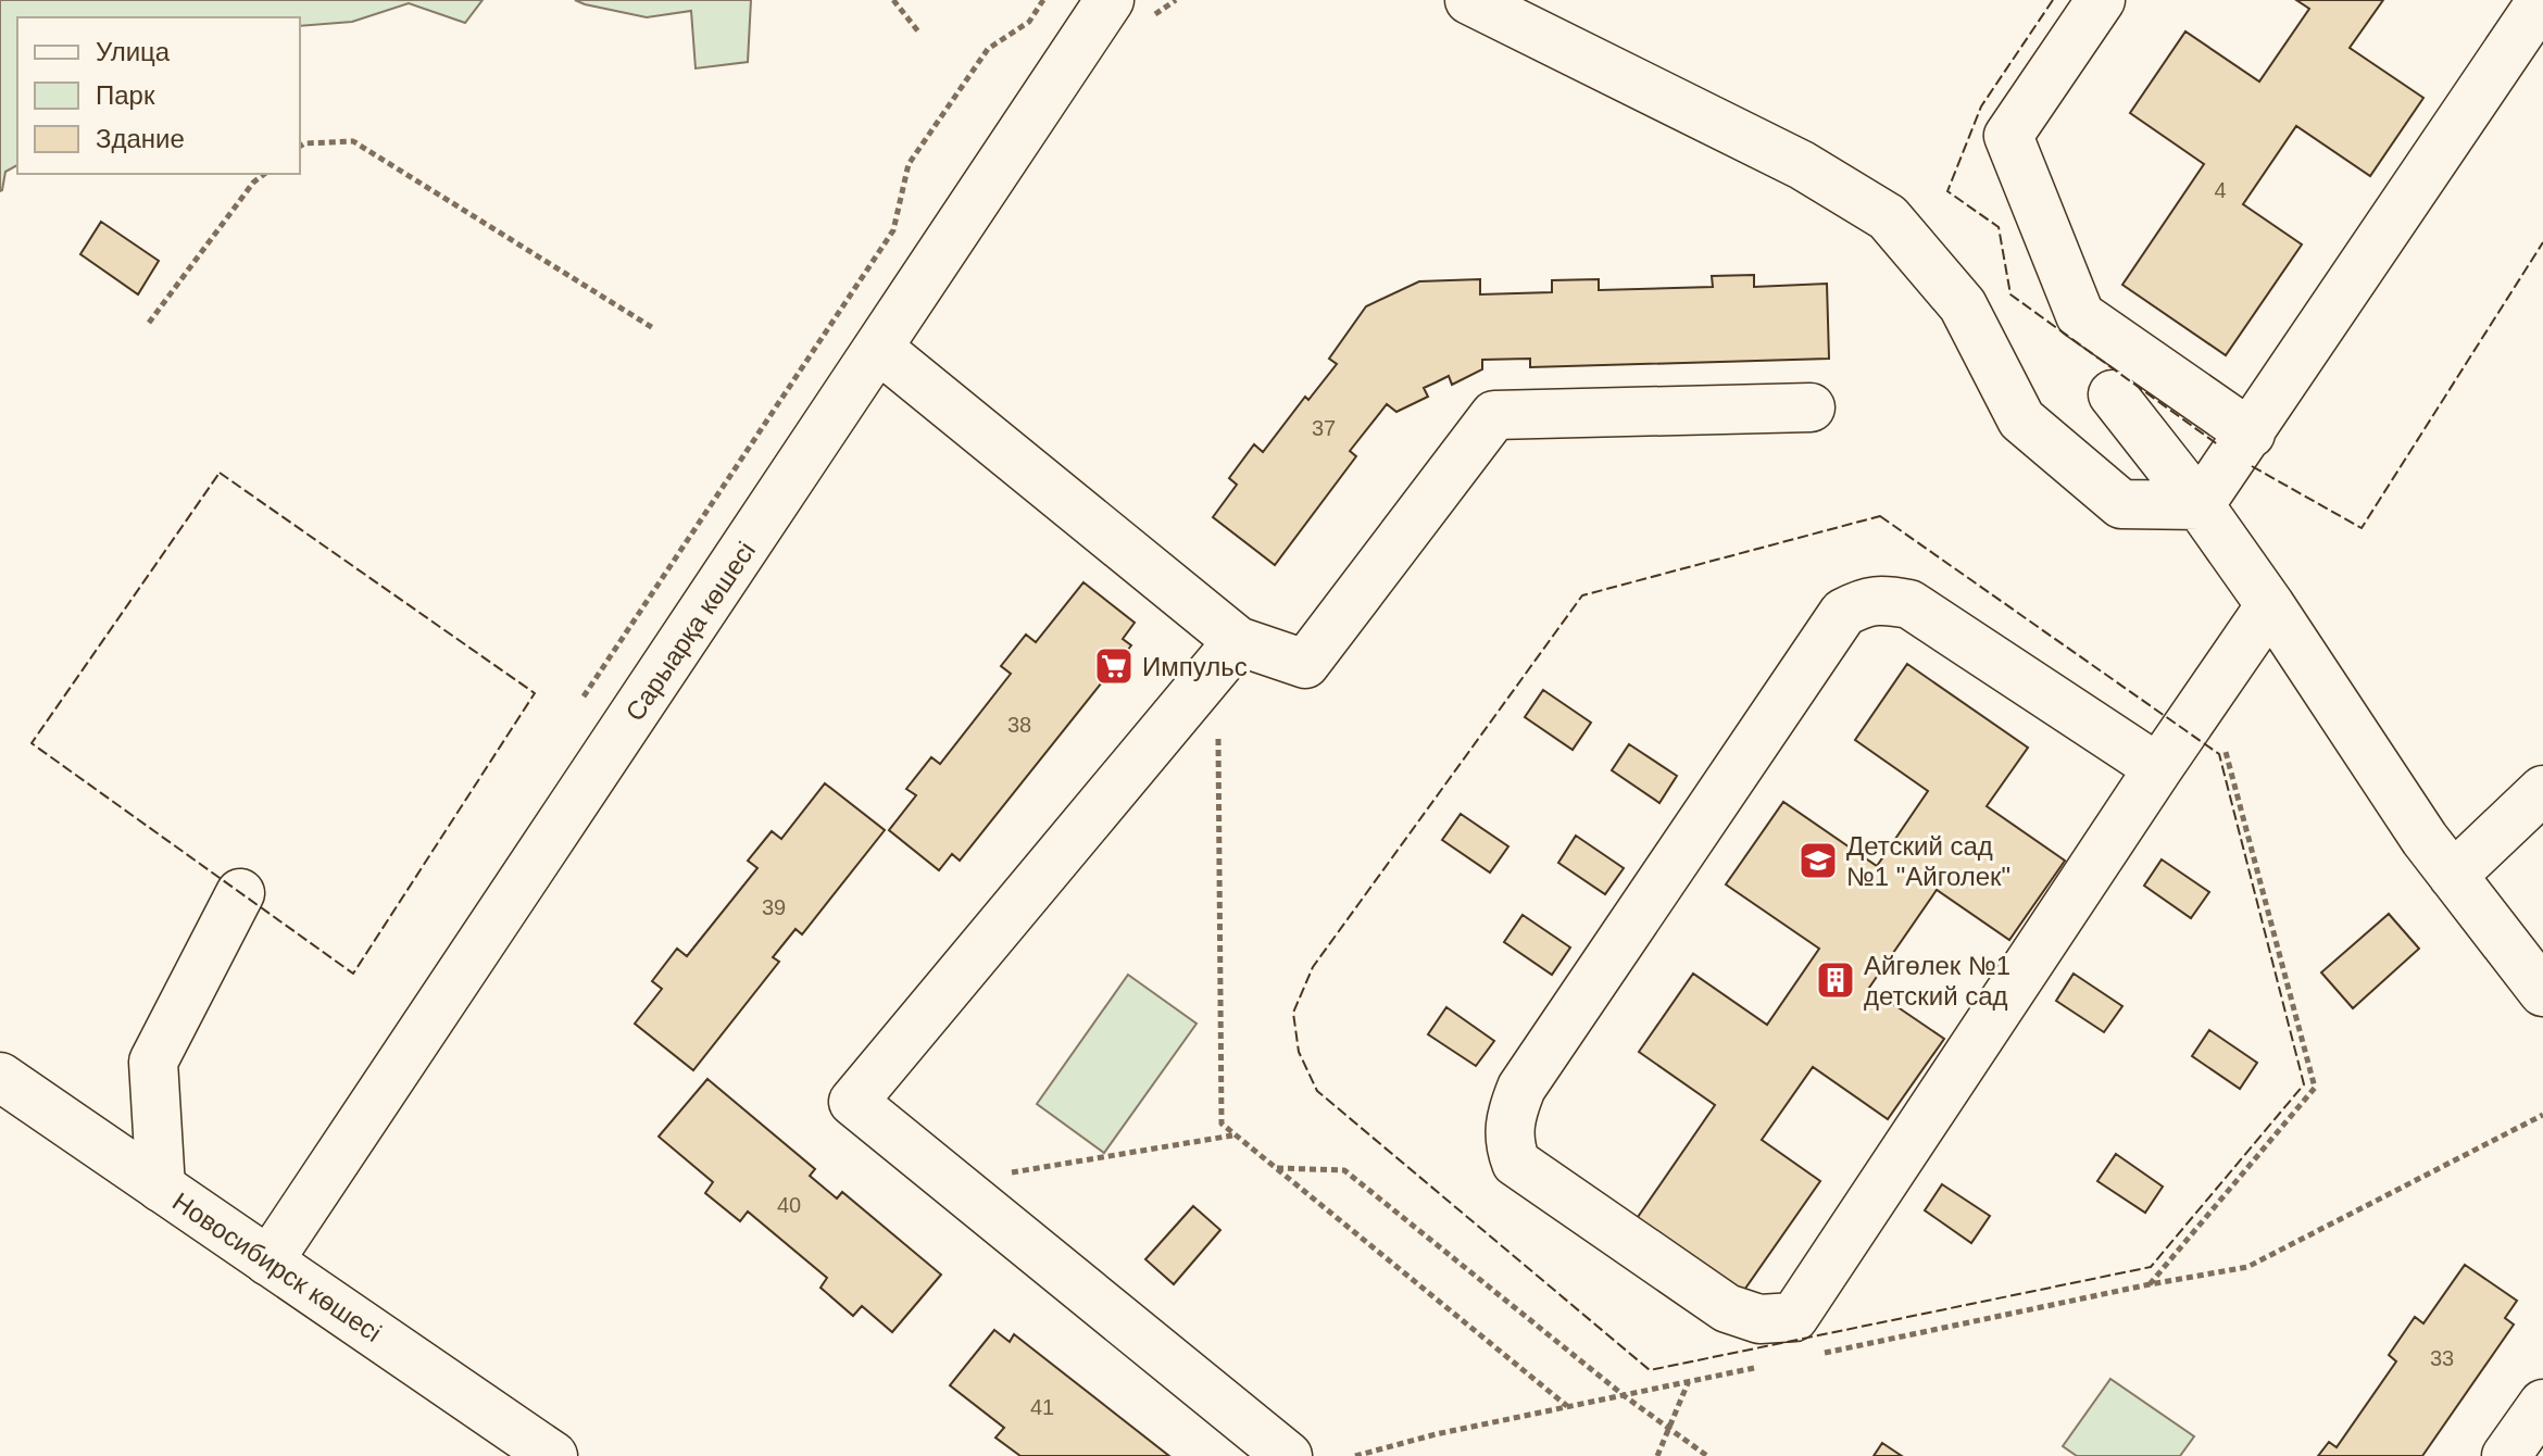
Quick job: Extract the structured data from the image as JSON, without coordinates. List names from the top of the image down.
{
  "streets": {
    "street": ["Сарыарқа көшесі", "Новосибирск көшесі"]
  },
  "crossings": [
    ["Сарыарқа көшесі", "Новосибирск көшесі"]
  ],
  "places": {
    "supermarket": ["Импульс"],
    "school or university": ["Детский сад №1 \"Айголек\""],
    "building": ["Айгөлек №1 детский сад"]
  },
  "house_numbers": [
    "4",
    "37",
    "38",
    "39",
    "40",
    "33",
    "41"
  ],
  "legend": ["Улица", "Парк", "Здание"]
}
